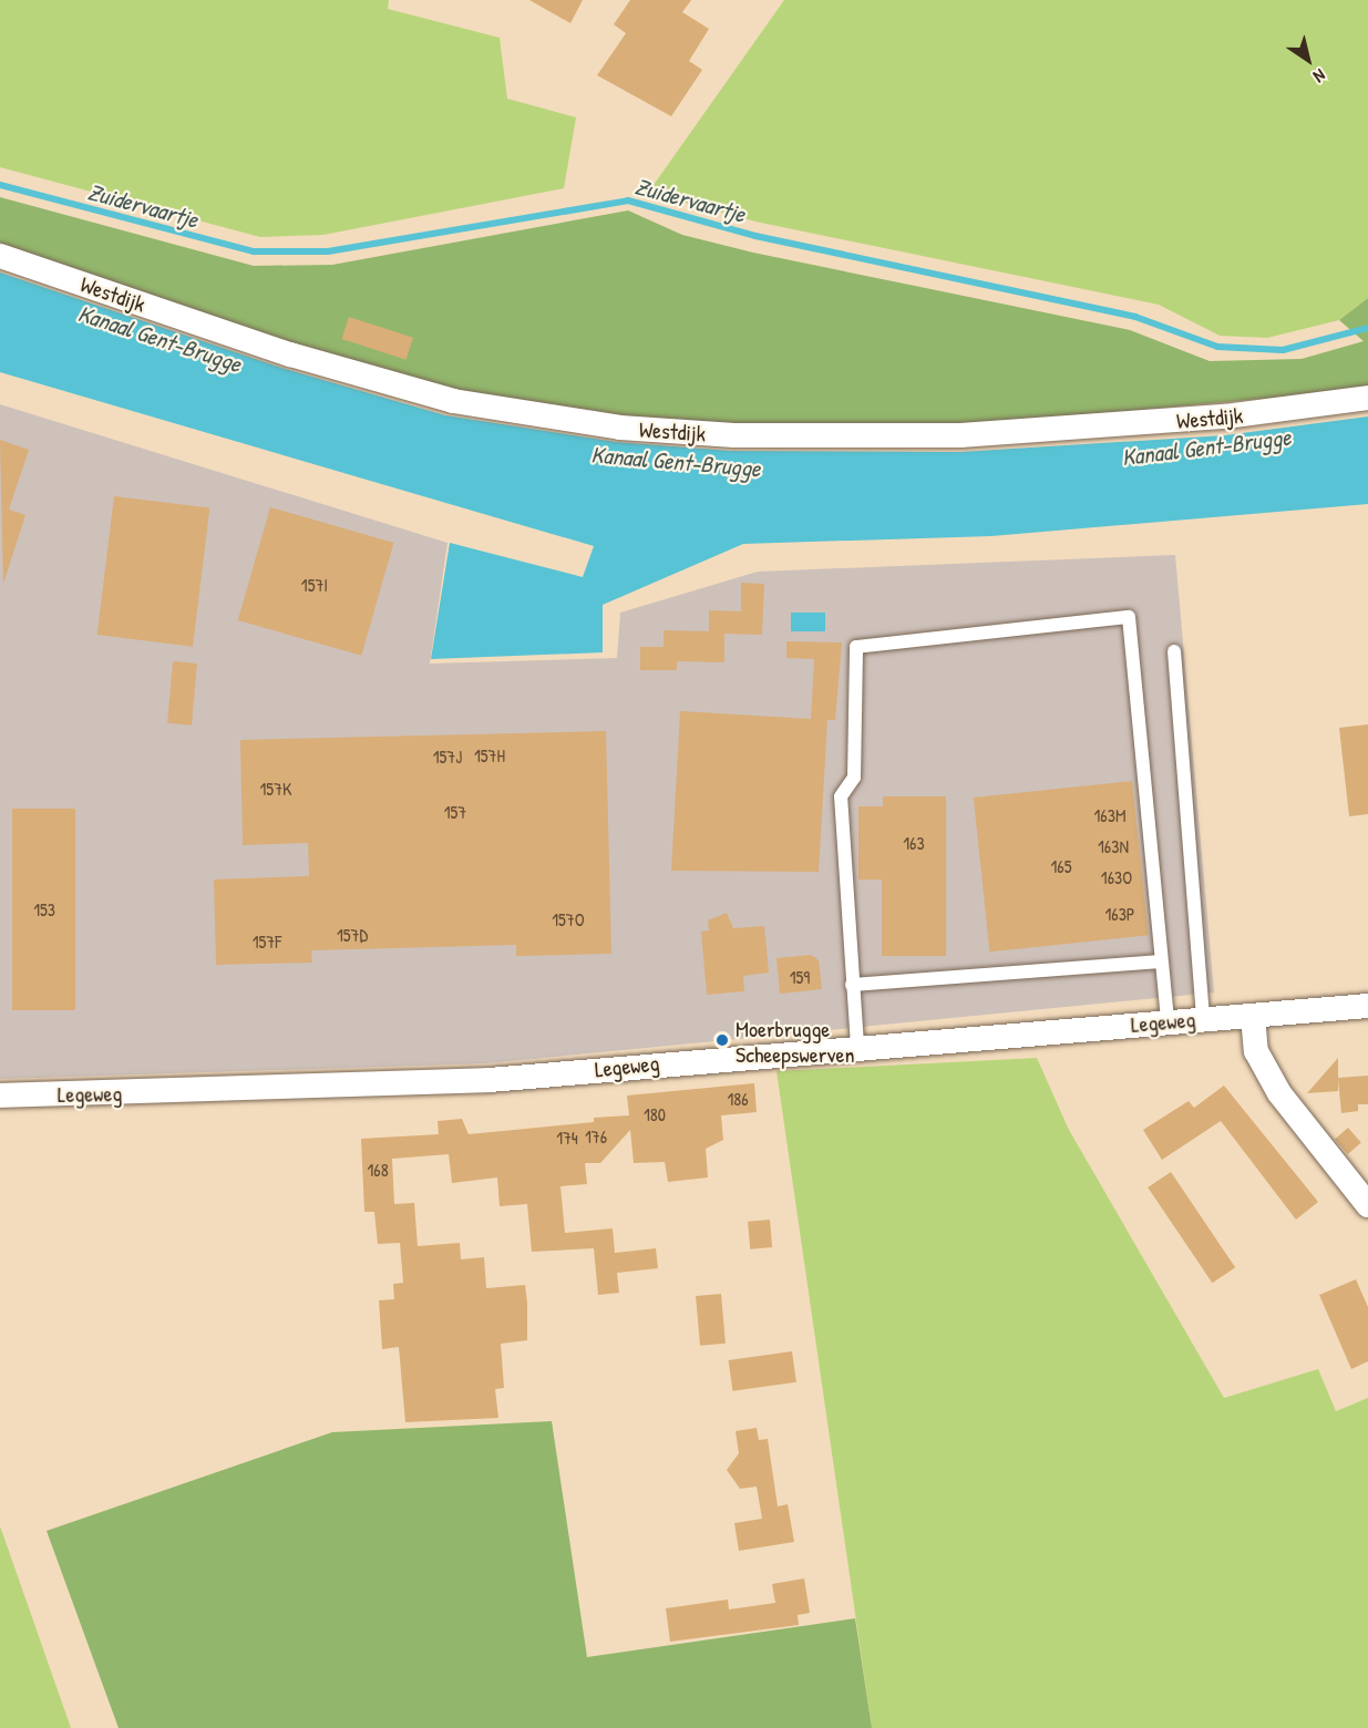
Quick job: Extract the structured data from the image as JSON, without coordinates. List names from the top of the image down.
{
  "streets": {
    "street": ["Westdijk", "Legeweg"]
  },
  "water": ["Zuidervaartje", "Kanaal Gent-Brugge"],
  "places": ["Moerbrugge Scheepswerven"],
  "house_numbers": [
    "157I",
    "157H",
    "157J",
    "157K",
    "157",
    "163M",
    "163",
    "163N",
    "165",
    "163O",
    "153",
    "163P",
    "157O",
    "157D",
    "157F",
    "159",
    "186",
    "180",
    "176",
    "174",
    "168"
  ],
  "north": "bottom right"
}
